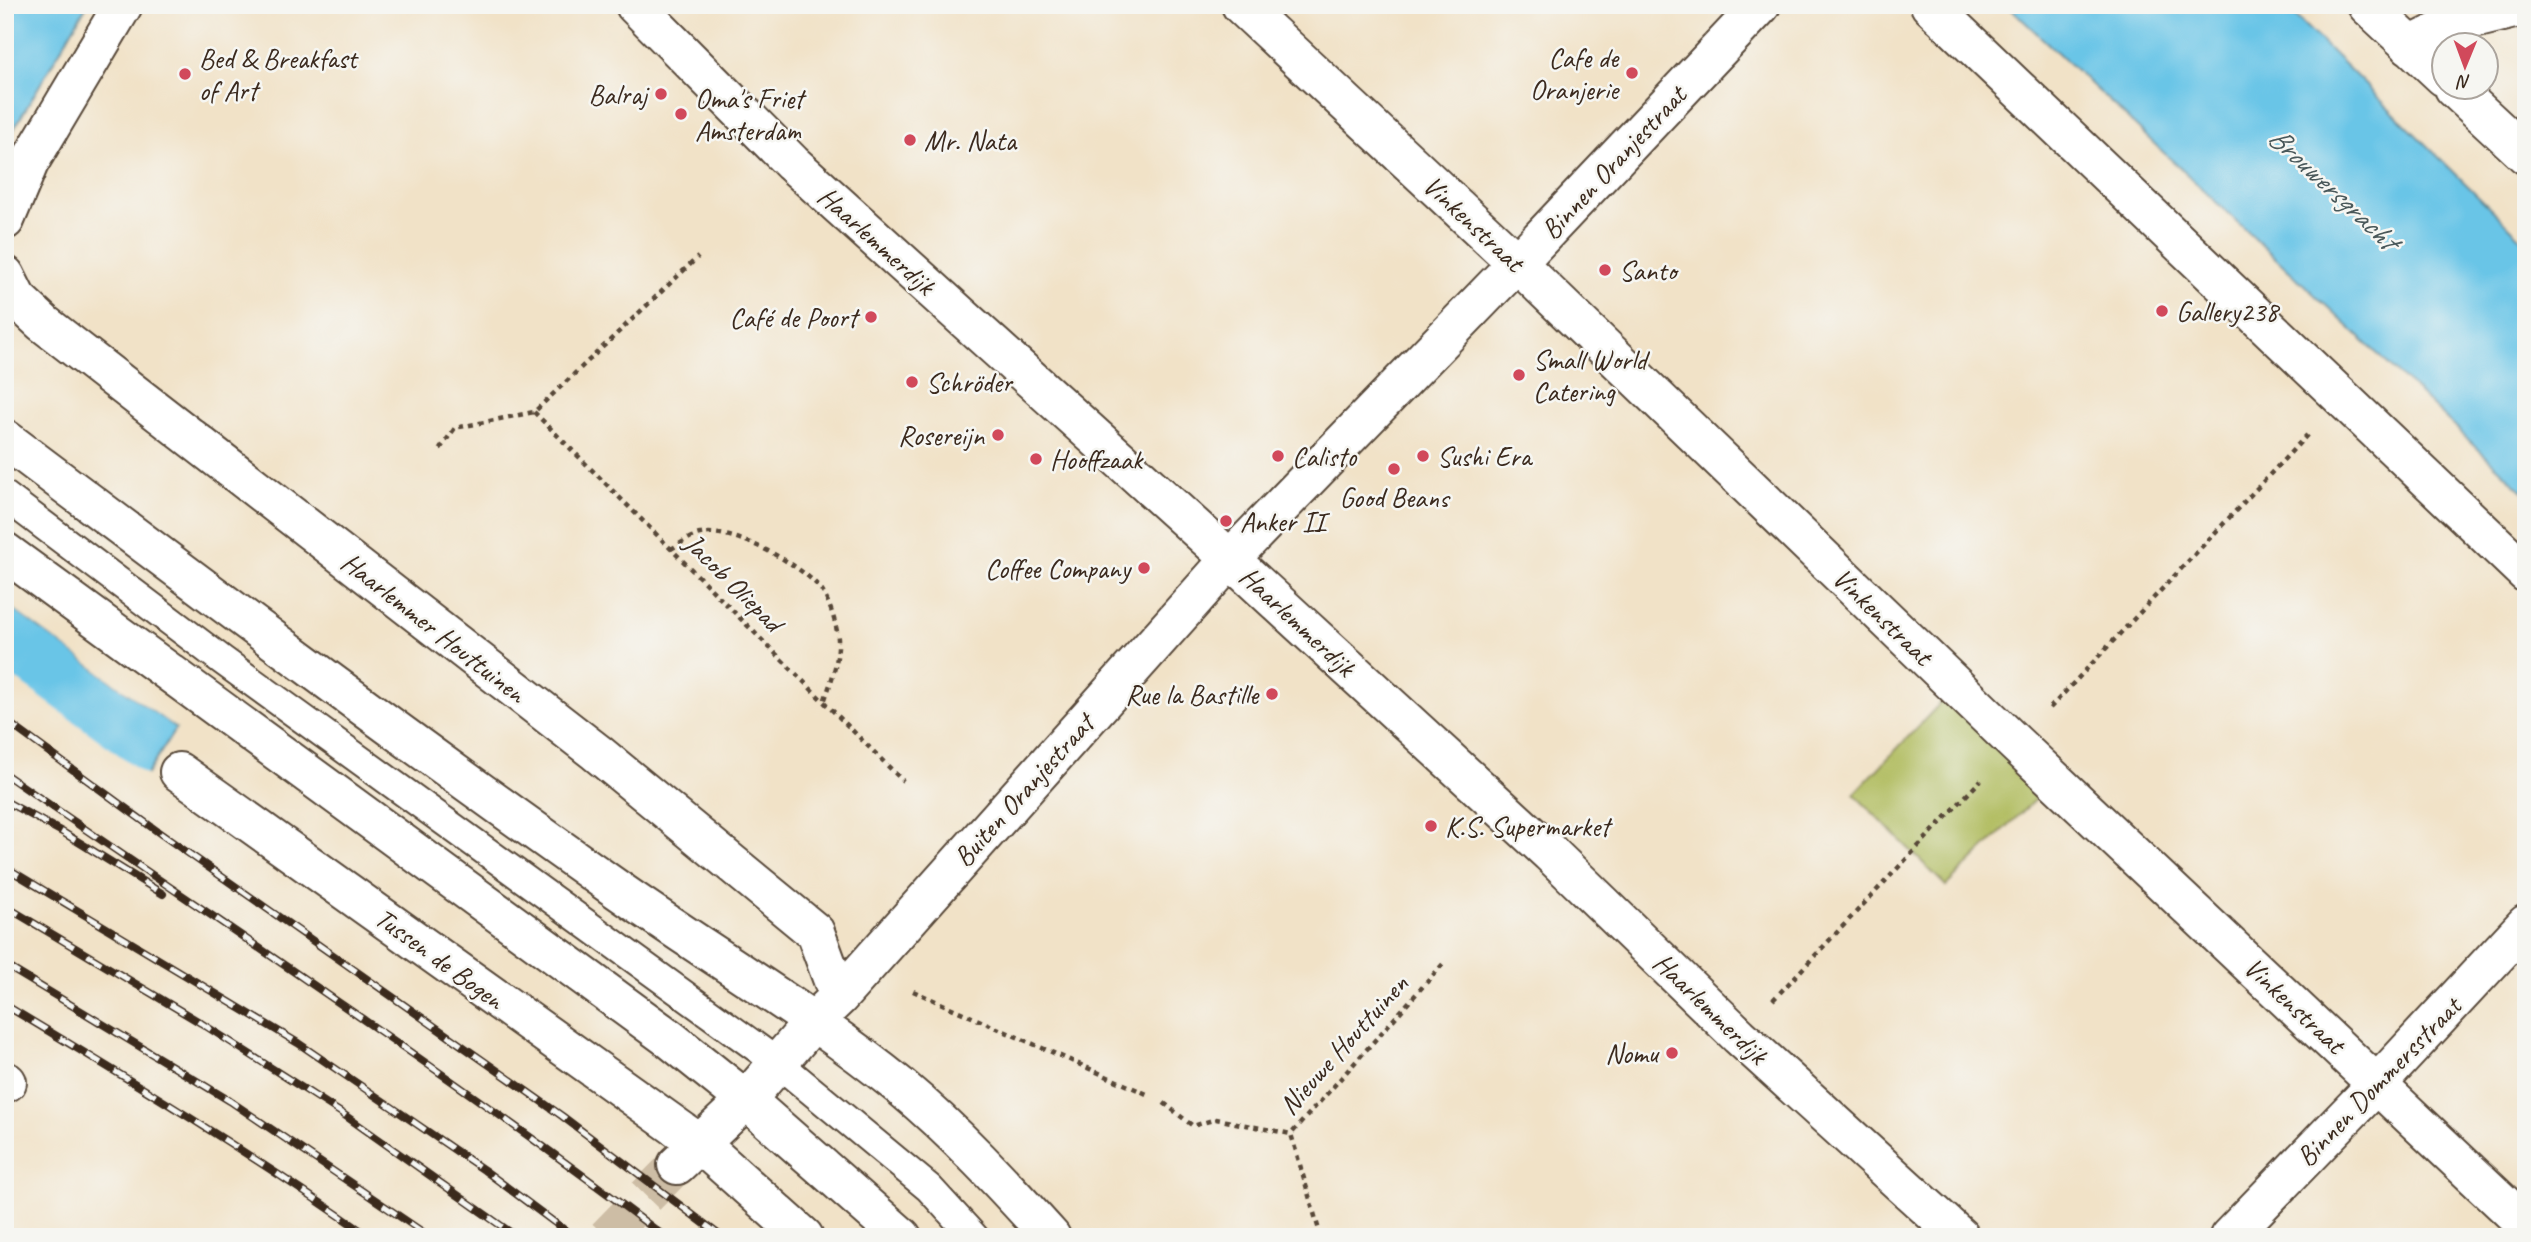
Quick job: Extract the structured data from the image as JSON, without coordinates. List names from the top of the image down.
{
  "streets": {
    "street": [
      "Binnen Oranjestraat",
      "Vinkenstraat",
      "Haarlemmerdijk",
      "Haarlemmer Houttuinen",
      "Buiten Oranjestraat",
      "Tussen de Bogen",
      "Binnen Dommersstraat"
    ],
    "path": ["Jacob Oliepad", "Nieuwe Houttuinen"]
  },
  "crossings": [
    ["Binnen Oranjestraat", "Vinkenstraat"],
    ["Binnen Oranjestraat", "Haarlemmerdijk"],
    ["Binnen Oranjestraat", "Buiten Oranjestraat"],
    ["Vinkenstraat", "Binnen Dommersstraat"],
    ["Haarlemmerdijk", "Buiten Oranjestraat"],
    ["Haarlemmer Houttuinen", "Buiten Oranjestraat"]
  ],
  "water": ["Brouwersgracht"],
  "places": [
    "Cafe de Oranjerie",
    "Bed & Breakfast of Art",
    "Balraj",
    "Oma's Friet Amsterdam",
    "Mr. Nata",
    "Santo",
    "Gallery238",
    "Café de Poort",
    "Small World Catering",
    "Schröder",
    "Rosereijn",
    "Calisto",
    "Sushi Era",
    "Hooffzaak",
    "Good Beans",
    "Anker II",
    "Coffee Company",
    "Rue la Bastille",
    "K.S. Supermarket",
    "Nomu"
  ],
  "north": "bottom"
}
